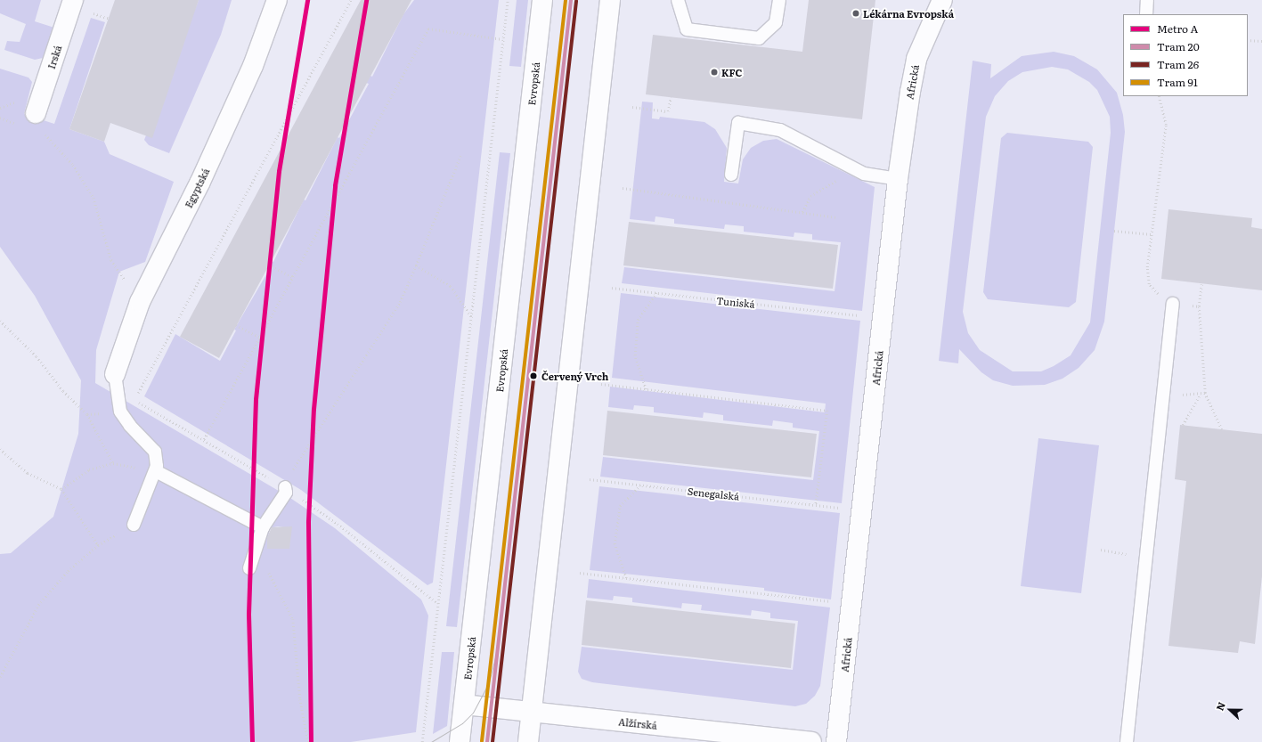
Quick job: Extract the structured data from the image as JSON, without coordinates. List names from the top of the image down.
{
  "streets": {
    "street": [
      "Irská",
      "Africká",
      "Evropská",
      "Egyptská",
      "Alžírská"
    ],
    "path": ["Tuniská", "Senegalská"]
  },
  "crossings": [
    ["Evropská", "Alžírská"]
  ],
  "places": ["Lékárna Evropská", "KFC", "Červený Vrch"],
  "lines": [
    "metro line A",
    "tram line 20",
    "tram line 91",
    "tram line 26"
  ],
  "legend": [
    "Metro A",
    "Tram 20",
    "Tram 26",
    "Tram 91"
  ],
  "north": "left"
}
